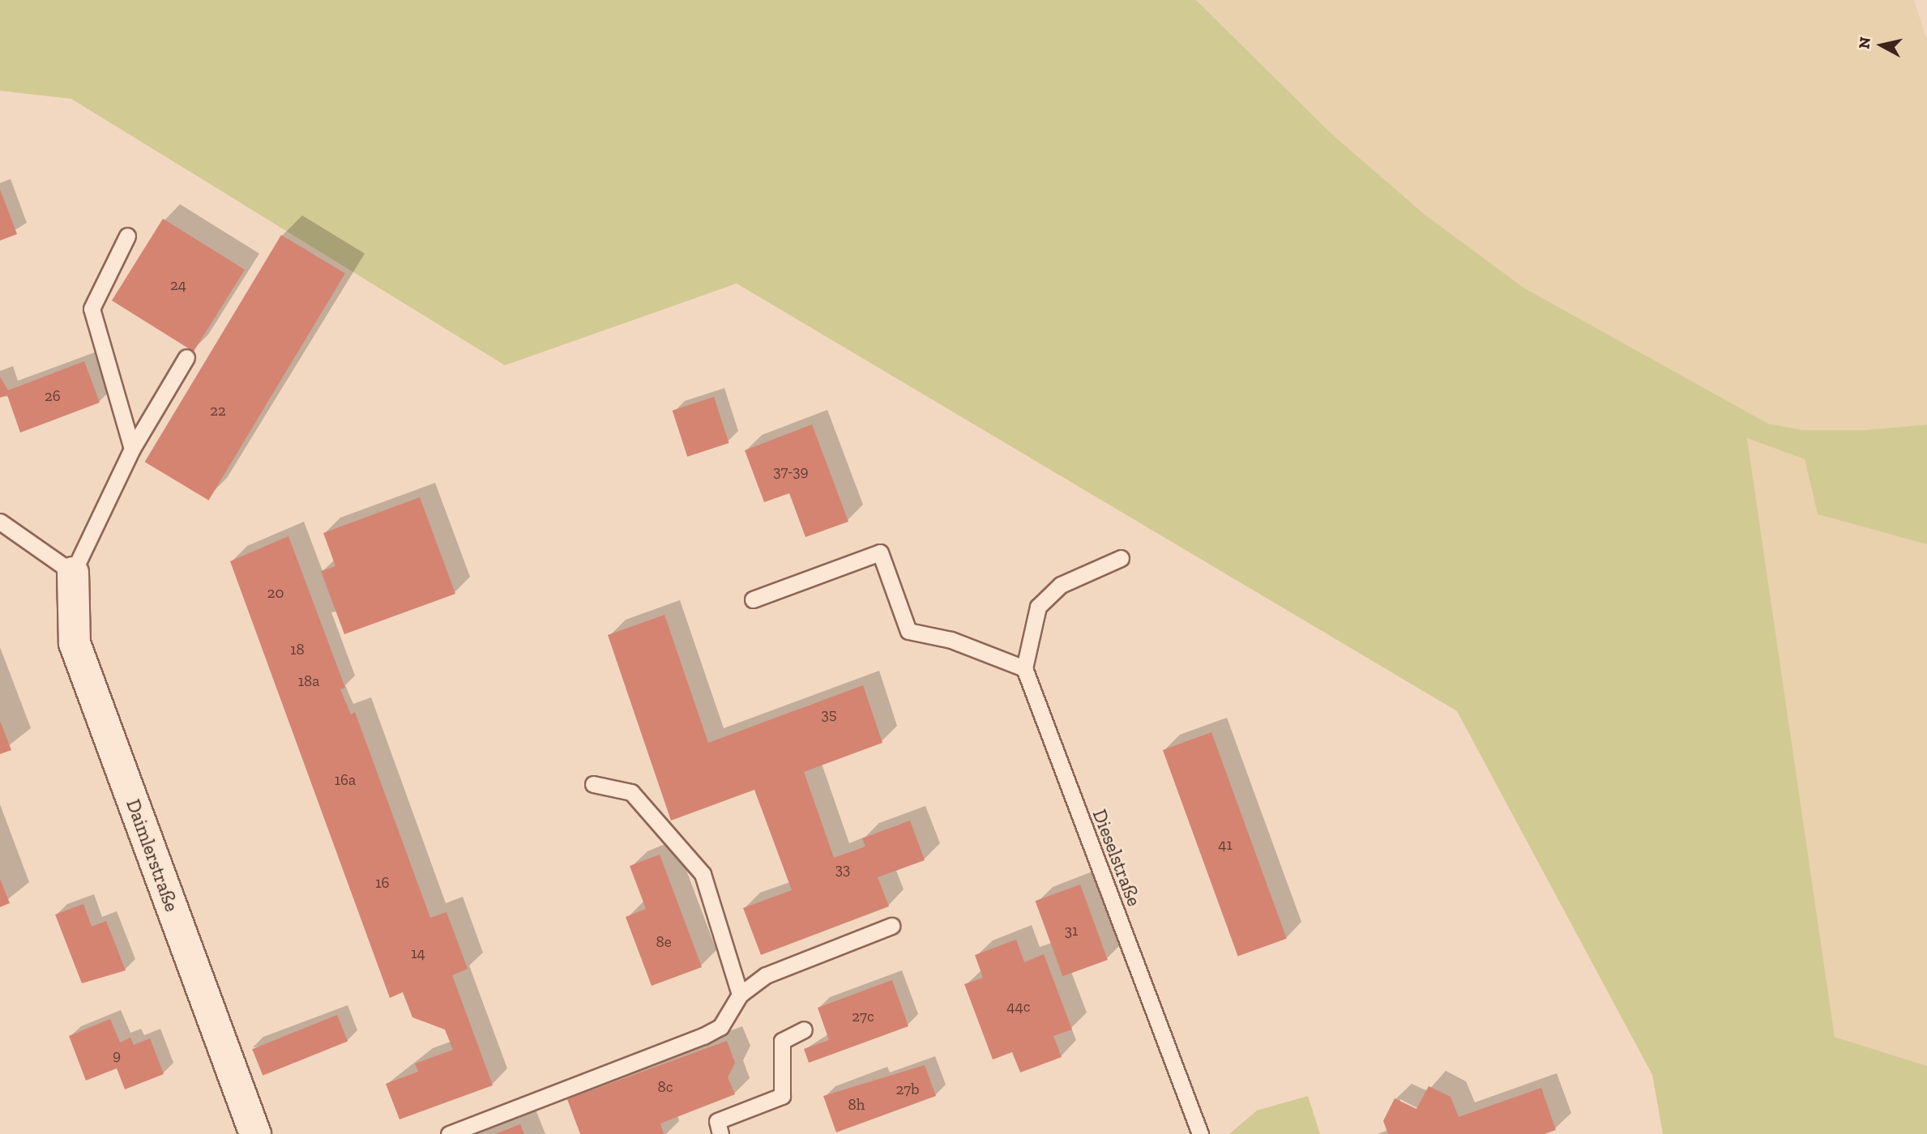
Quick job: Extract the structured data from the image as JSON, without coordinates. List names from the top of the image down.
{
  "streets": {
    "street": ["Daimlerstraße"],
    "lane": ["Dieselstraße"]
  },
  "house_numbers": [
    "24",
    "26",
    "22",
    "37-39",
    "20",
    "18",
    "18a",
    "35",
    "16a",
    "41",
    "33",
    "16",
    "31",
    "8e",
    "14",
    "44c",
    "27c",
    "9",
    "8c",
    "27b",
    "8h"
  ],
  "north": "left"
}
